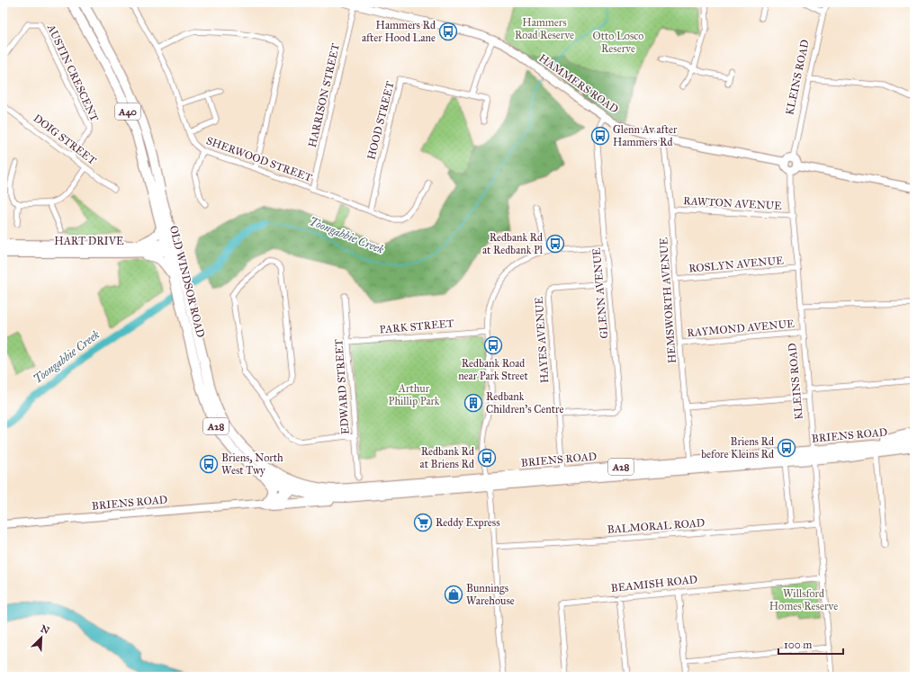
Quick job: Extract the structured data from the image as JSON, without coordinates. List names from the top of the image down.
{
  "streets": {
    "highway": [
      "A40",
      "HART DRIVE",
      "OLD WINDSOR ROAD",
      "A28",
      "BRIENS ROAD"
    ],
    "street": [
      "AUSTIN CRESCENT",
      "KLEINS ROAD",
      "HAMMERS ROAD",
      "HARRISON STREET",
      "HOOD STREET",
      "DOIG STREET",
      "SHERWOOD STREET",
      "RAWTON AVENUE",
      "ROSLYN AVENUE",
      "GLENN AVENUE",
      "HEMSWORTH AVENUE",
      "PARK STREET",
      "RAYMOND AVENUE",
      "HAYES AVENUE",
      "EDWARD STREET",
      "BALMORAL ROAD",
      "BEAMISH ROAD"
    ]
  },
  "crossings": [
    ["AUSTIN CRESCENT", "DOIG STREET"],
    ["KLEINS ROAD", "HAMMERS ROAD"],
    ["KLEINS ROAD", "RAWTON AVENUE"],
    ["KLEINS ROAD", "ROSLYN AVENUE"],
    ["KLEINS ROAD", "RAYMOND AVENUE"],
    ["KLEINS ROAD", "BRIENS ROAD"],
    ["KLEINS ROAD", "BALMORAL ROAD"],
    ["KLEINS ROAD", "BEAMISH ROAD"],
    ["HAMMERS ROAD", "HARRISON STREET"],
    ["HAMMERS ROAD", "GLENN AVENUE"],
    ["HAMMERS ROAD", "HEMSWORTH AVENUE"],
    ["HARRISON STREET", "SHERWOOD STREET"],
    ["HOOD STREET", "SHERWOOD STREET"],
    ["RAWTON AVENUE", "HEMSWORTH AVENUE"],
    ["HART DRIVE", "OLD WINDSOR ROAD"],
    ["HART DRIVE", "A28"],
    ["ROSLYN AVENUE", "HEMSWORTH AVENUE"],
    ["OLD WINDSOR ROAD", "A28"],
    ["OLD WINDSOR ROAD", "BRIENS ROAD"],
    ["GLENN AVENUE", "HAYES AVENUE"],
    ["HEMSWORTH AVENUE", "RAYMOND AVENUE"],
    ["HEMSWORTH AVENUE", "BRIENS ROAD"],
    ["PARK STREET", "EDWARD STREET"],
    ["HAYES AVENUE", "BRIENS ROAD"],
    ["A28", "BRIENS ROAD"]
  ],
  "water": ["Toongabbie Creek"],
  "parks": [
    "Hammers Road Reserve",
    "Otto Losco Reserve",
    "Arthur Phillip Park",
    "Willsford Homes Reserve"
  ],
  "places": {
    "bus stop": [
      "Hammers Rd after Hood Lane",
      "Glenn Av after Hammers Rd",
      "Redbank Rd at Redbank Pl",
      "Redbank Road near Park Street",
      "Briens Rd before Kleins Rd",
      "Redbank Rd at Briens Rd",
      "Briens, North West Twy"
    ],
    "building": ["Redbank Children's Centre"],
    "supermarket": ["Reddy Express"],
    "shop": ["Bunnings Warehouse"]
  },
  "scale_bar": "100 m",
  "north": "top right"
}
